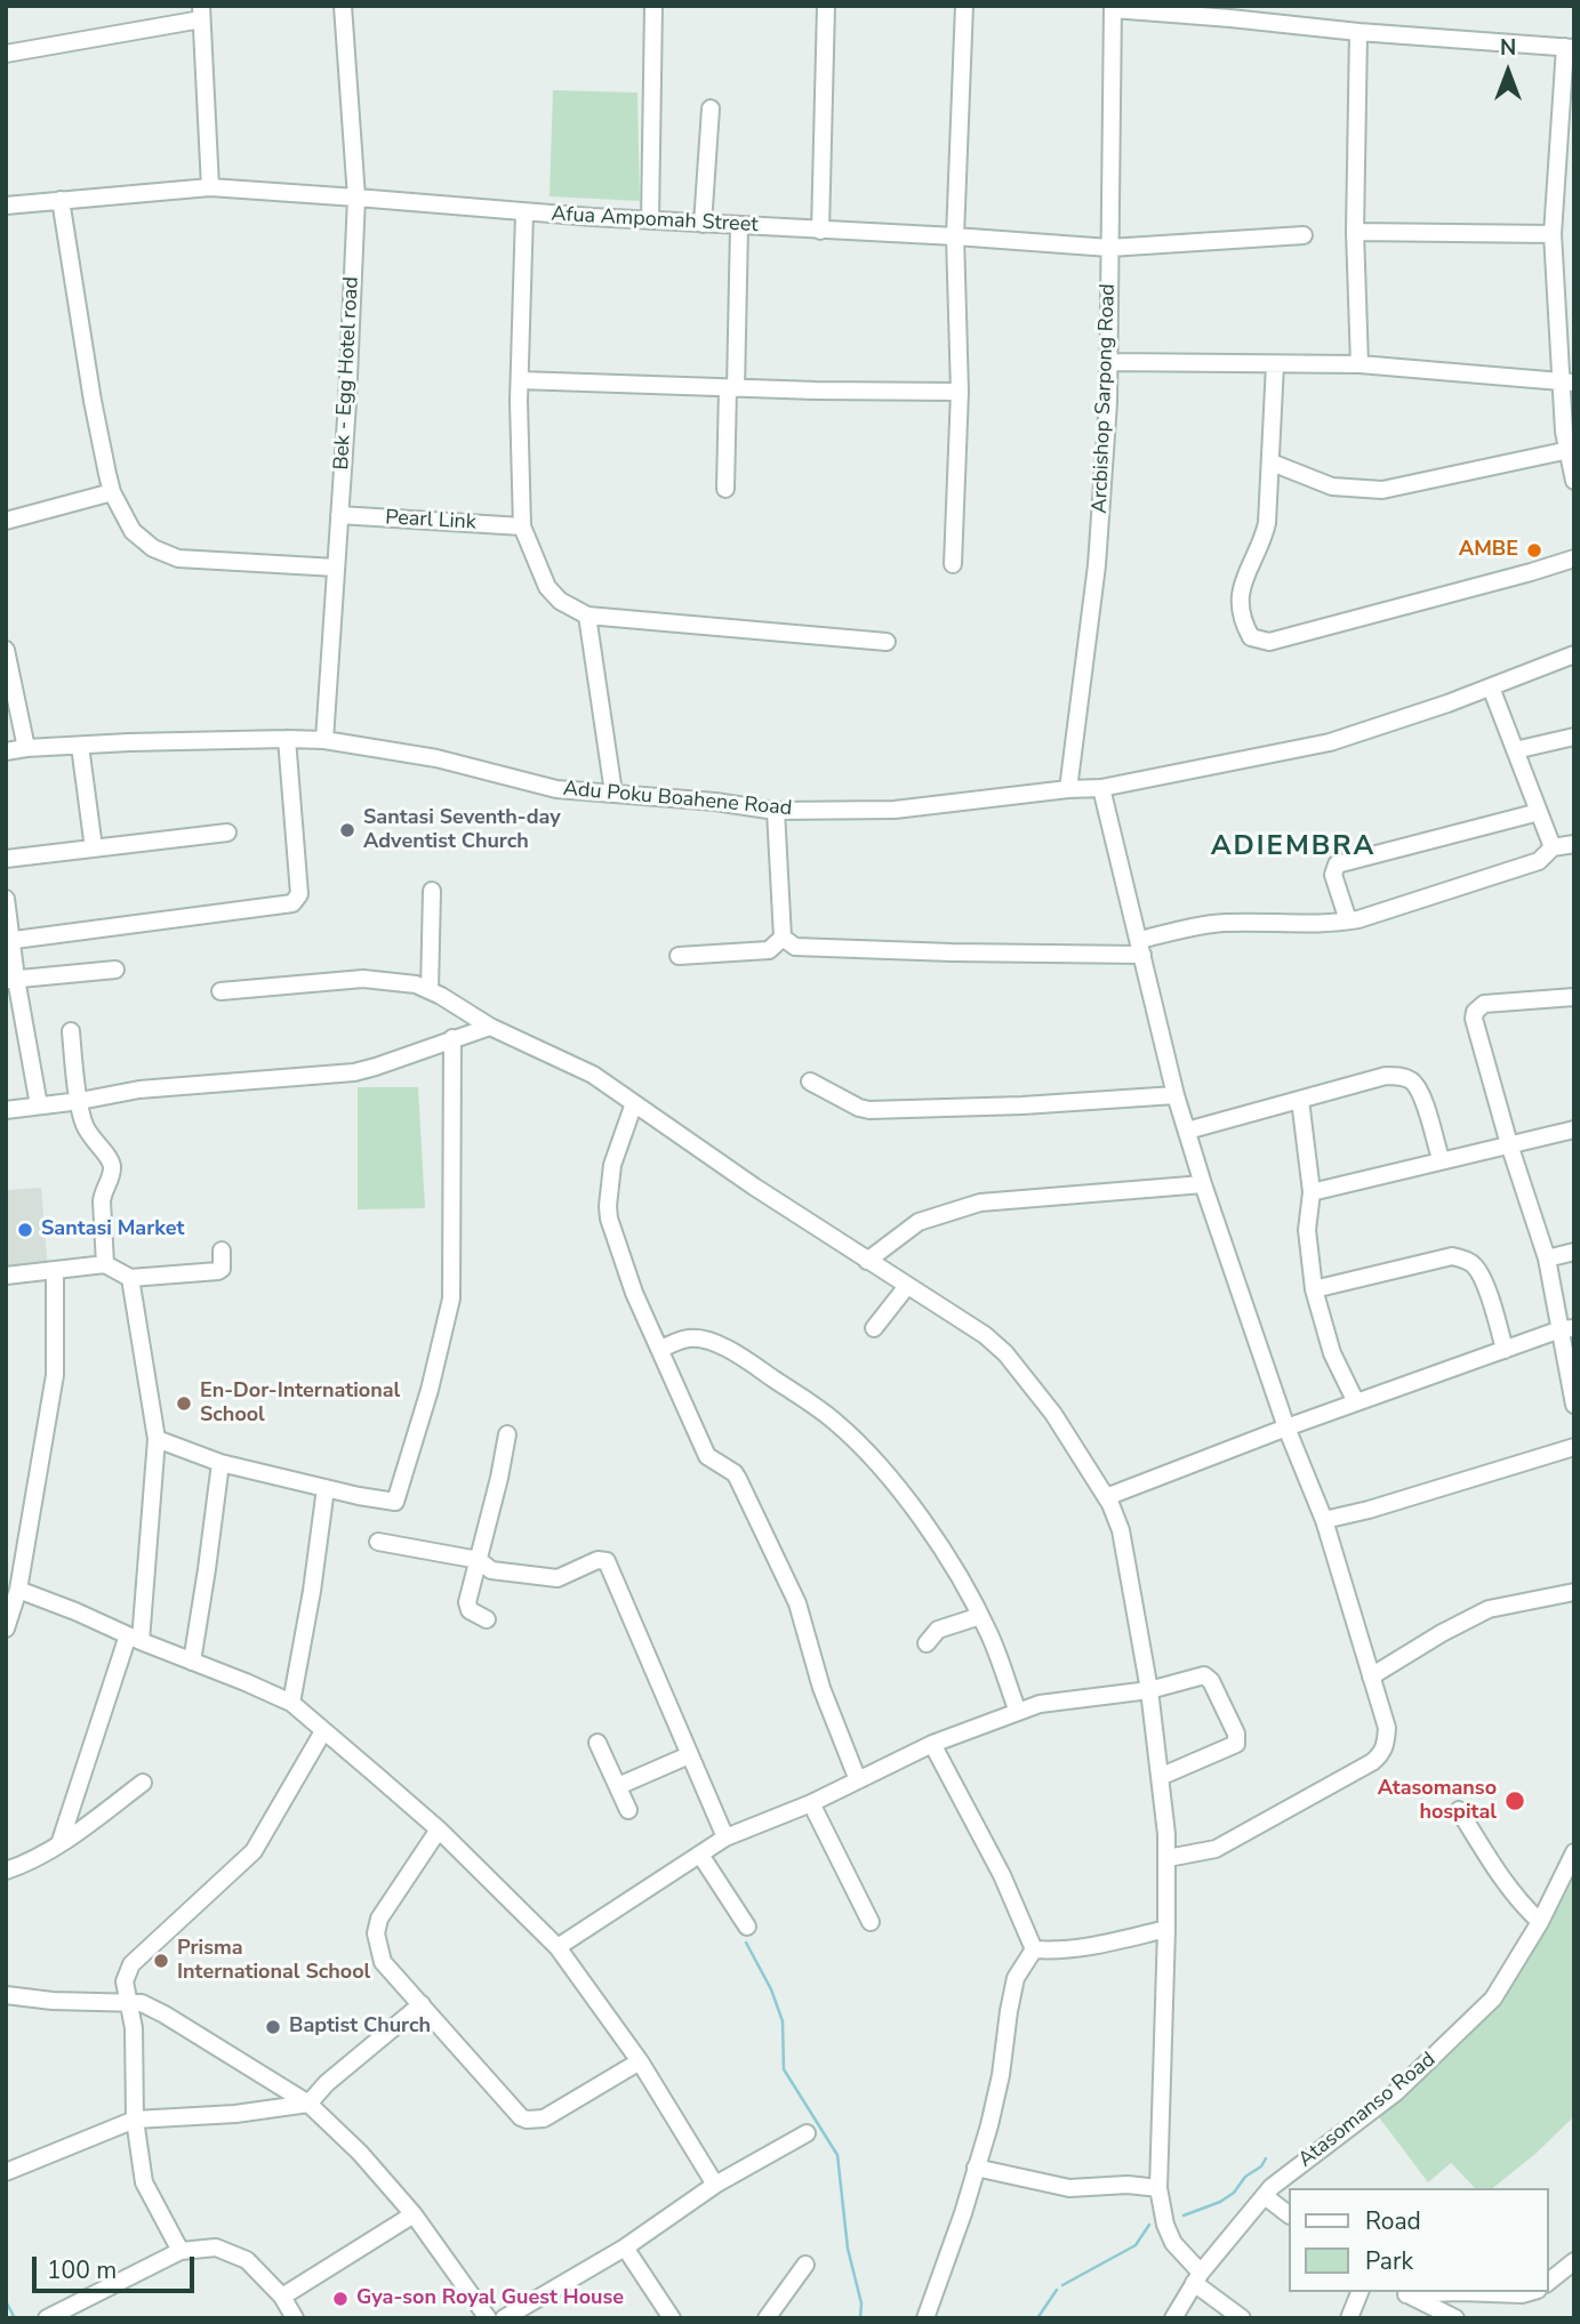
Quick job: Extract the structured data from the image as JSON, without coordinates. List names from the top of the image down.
{
  "streets": {
    "street": [
      "Afua Ampomah Street",
      "Bek - Egg Hotel road",
      "Arcbishop Sarpong Road",
      "Pearl Link",
      "Adu Poku Boahene Road",
      "Atasomanso Road"
    ]
  },
  "crossings": [
    ["Afua Ampomah Street", "Bek - Egg Hotel road"],
    ["Afua Ampomah Street", "Arcbishop Sarpong Road"],
    ["Bek - Egg Hotel road", "Pearl Link"],
    ["Bek - Egg Hotel road", "Adu Poku Boahene Road"],
    ["Arcbishop Sarpong Road", "Adu Poku Boahene Road"]
  ],
  "districts": ["ADIEMBRA"],
  "places": [
    "AMBE",
    "Santasi Seventh-day Adventist Church",
    "Santasi Market",
    "En-Dor-International School",
    "Atasomanso hospital",
    "Prisma International School",
    "Baptist Church",
    "Gya-son Royal Guest House"
  ],
  "legend": ["Road", "Park"],
  "scale_bar": "100 m",
  "north": "top"
}
